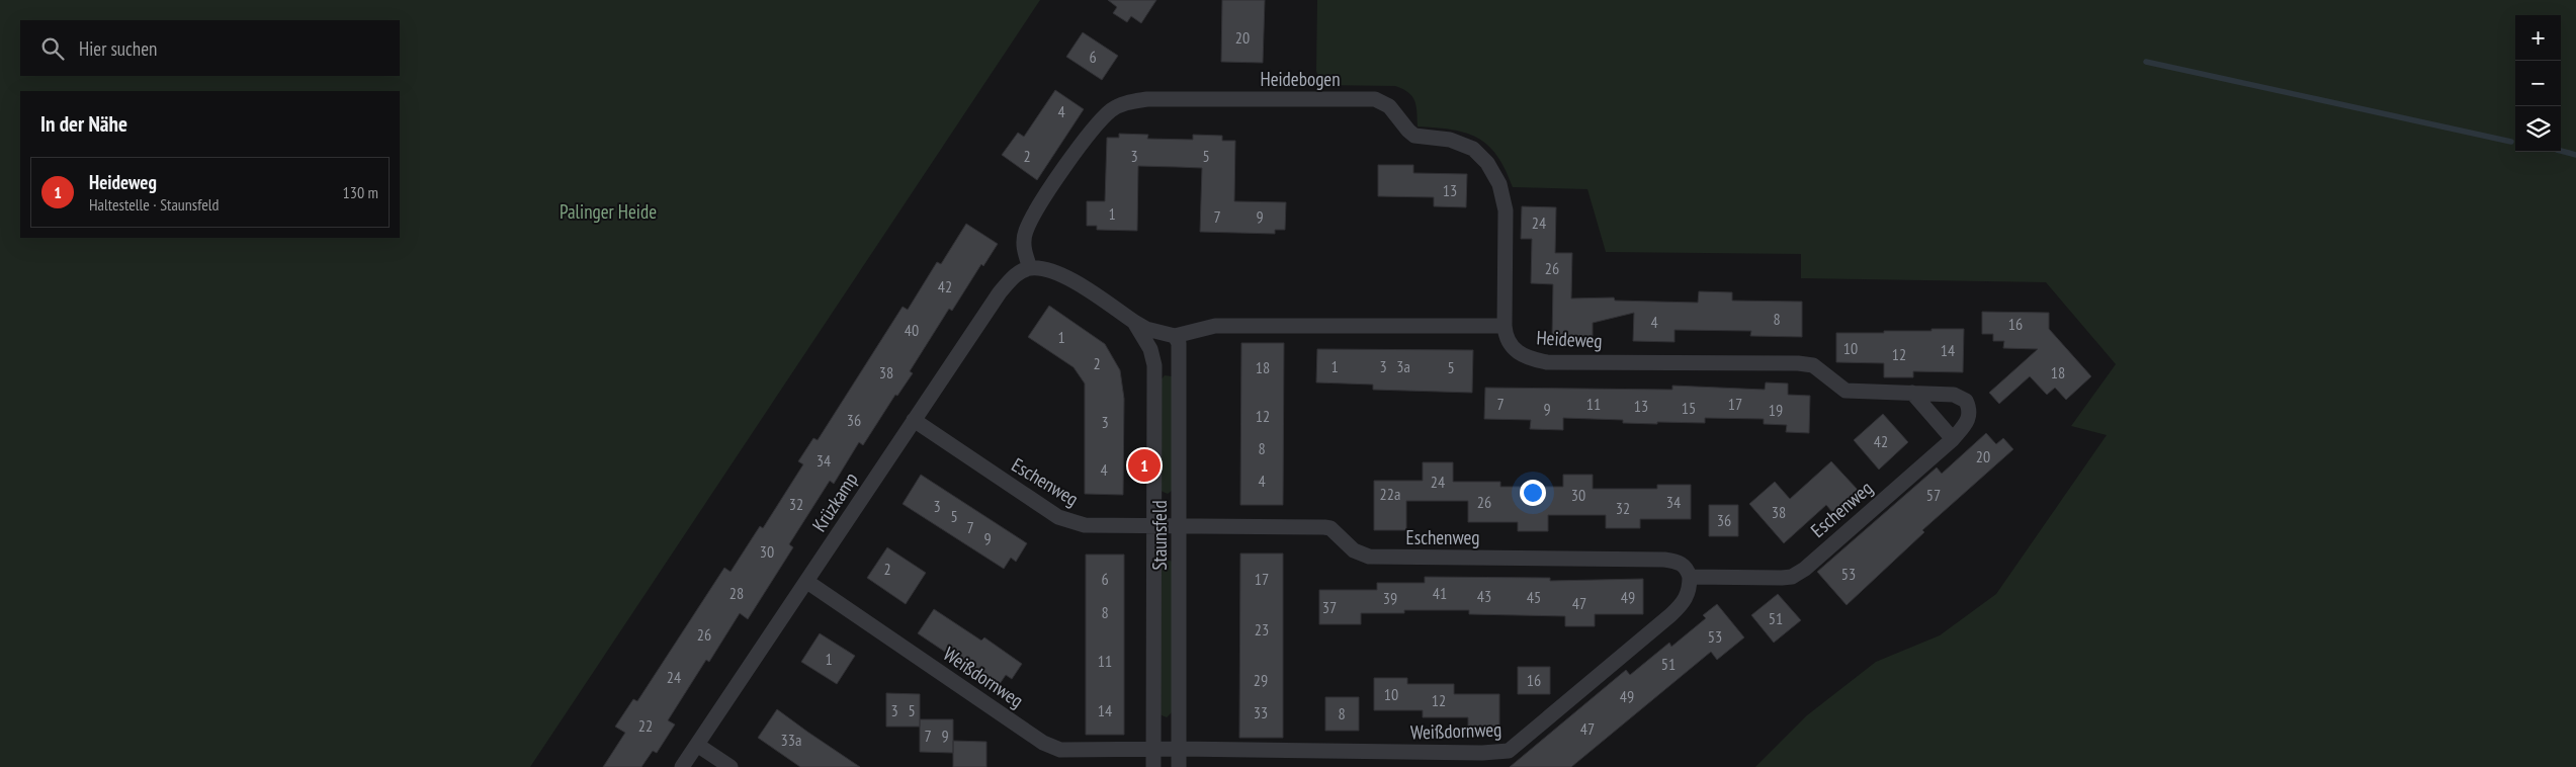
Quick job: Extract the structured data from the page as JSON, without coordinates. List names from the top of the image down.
{
  "streets": {
    "street": [
      "Heidebogen",
      "Heideweg",
      "Eschenweg",
      "Krüzkamp",
      "Staunsfeld",
      "Weißdornweg"
    ]
  },
  "crossings": [
    ["Heidebogen", "Heideweg"],
    ["Heidebogen", "Krüzkamp"],
    ["Heidebogen", "Staunsfeld"],
    ["Heideweg", "Eschenweg"],
    ["Eschenweg", "Krüzkamp"],
    ["Eschenweg", "Staunsfeld"],
    ["Eschenweg", "Weißdornweg"],
    ["Krüzkamp", "Staunsfeld"],
    ["Krüzkamp", "Weißdornweg"],
    ["Staunsfeld", "Weißdornweg"]
  ],
  "parks": ["Palinger Heide"],
  "house_numbers": [
    "20",
    "6",
    "4",
    "2",
    "3",
    "5",
    "13",
    "1",
    "7",
    "9",
    "24",
    "26",
    "42",
    "8",
    "4",
    "16",
    "40",
    "1",
    "10",
    "14",
    "12",
    "2",
    "1",
    "3",
    "3a",
    "18",
    "5",
    "38",
    "18",
    "7",
    "11",
    "17",
    "13",
    "15",
    "9",
    "19",
    "12",
    "36",
    "3",
    "42",
    "8",
    "20",
    "34",
    "4",
    "4",
    "24",
    "22a",
    "30",
    "57",
    "26",
    "34",
    "32",
    "3",
    "32",
    "38",
    "5",
    "36",
    "7",
    "9",
    "30",
    "2",
    "53",
    "6",
    "17",
    "28",
    "41",
    "43",
    "45",
    "49",
    "39",
    "47",
    "37",
    "8",
    "51",
    "23",
    "26",
    "53",
    "1",
    "11",
    "51",
    "24",
    "29",
    "16",
    "10",
    "49",
    "12",
    "3",
    "5",
    "14",
    "33",
    "8",
    "22",
    "47",
    "7",
    "9",
    "33a"
  ],
  "page": {
    "map_buttons": ["+", "−"],
    "search": "Hier suchen",
    "heading": "In der Nähe",
    "list": [
      {
        "mark": "1",
        "name": "Heideweg",
        "note": "Haltestelle · Staunsfeld",
        "value": "130 m"
      }
    ],
    "pins": "1"
  }
}
